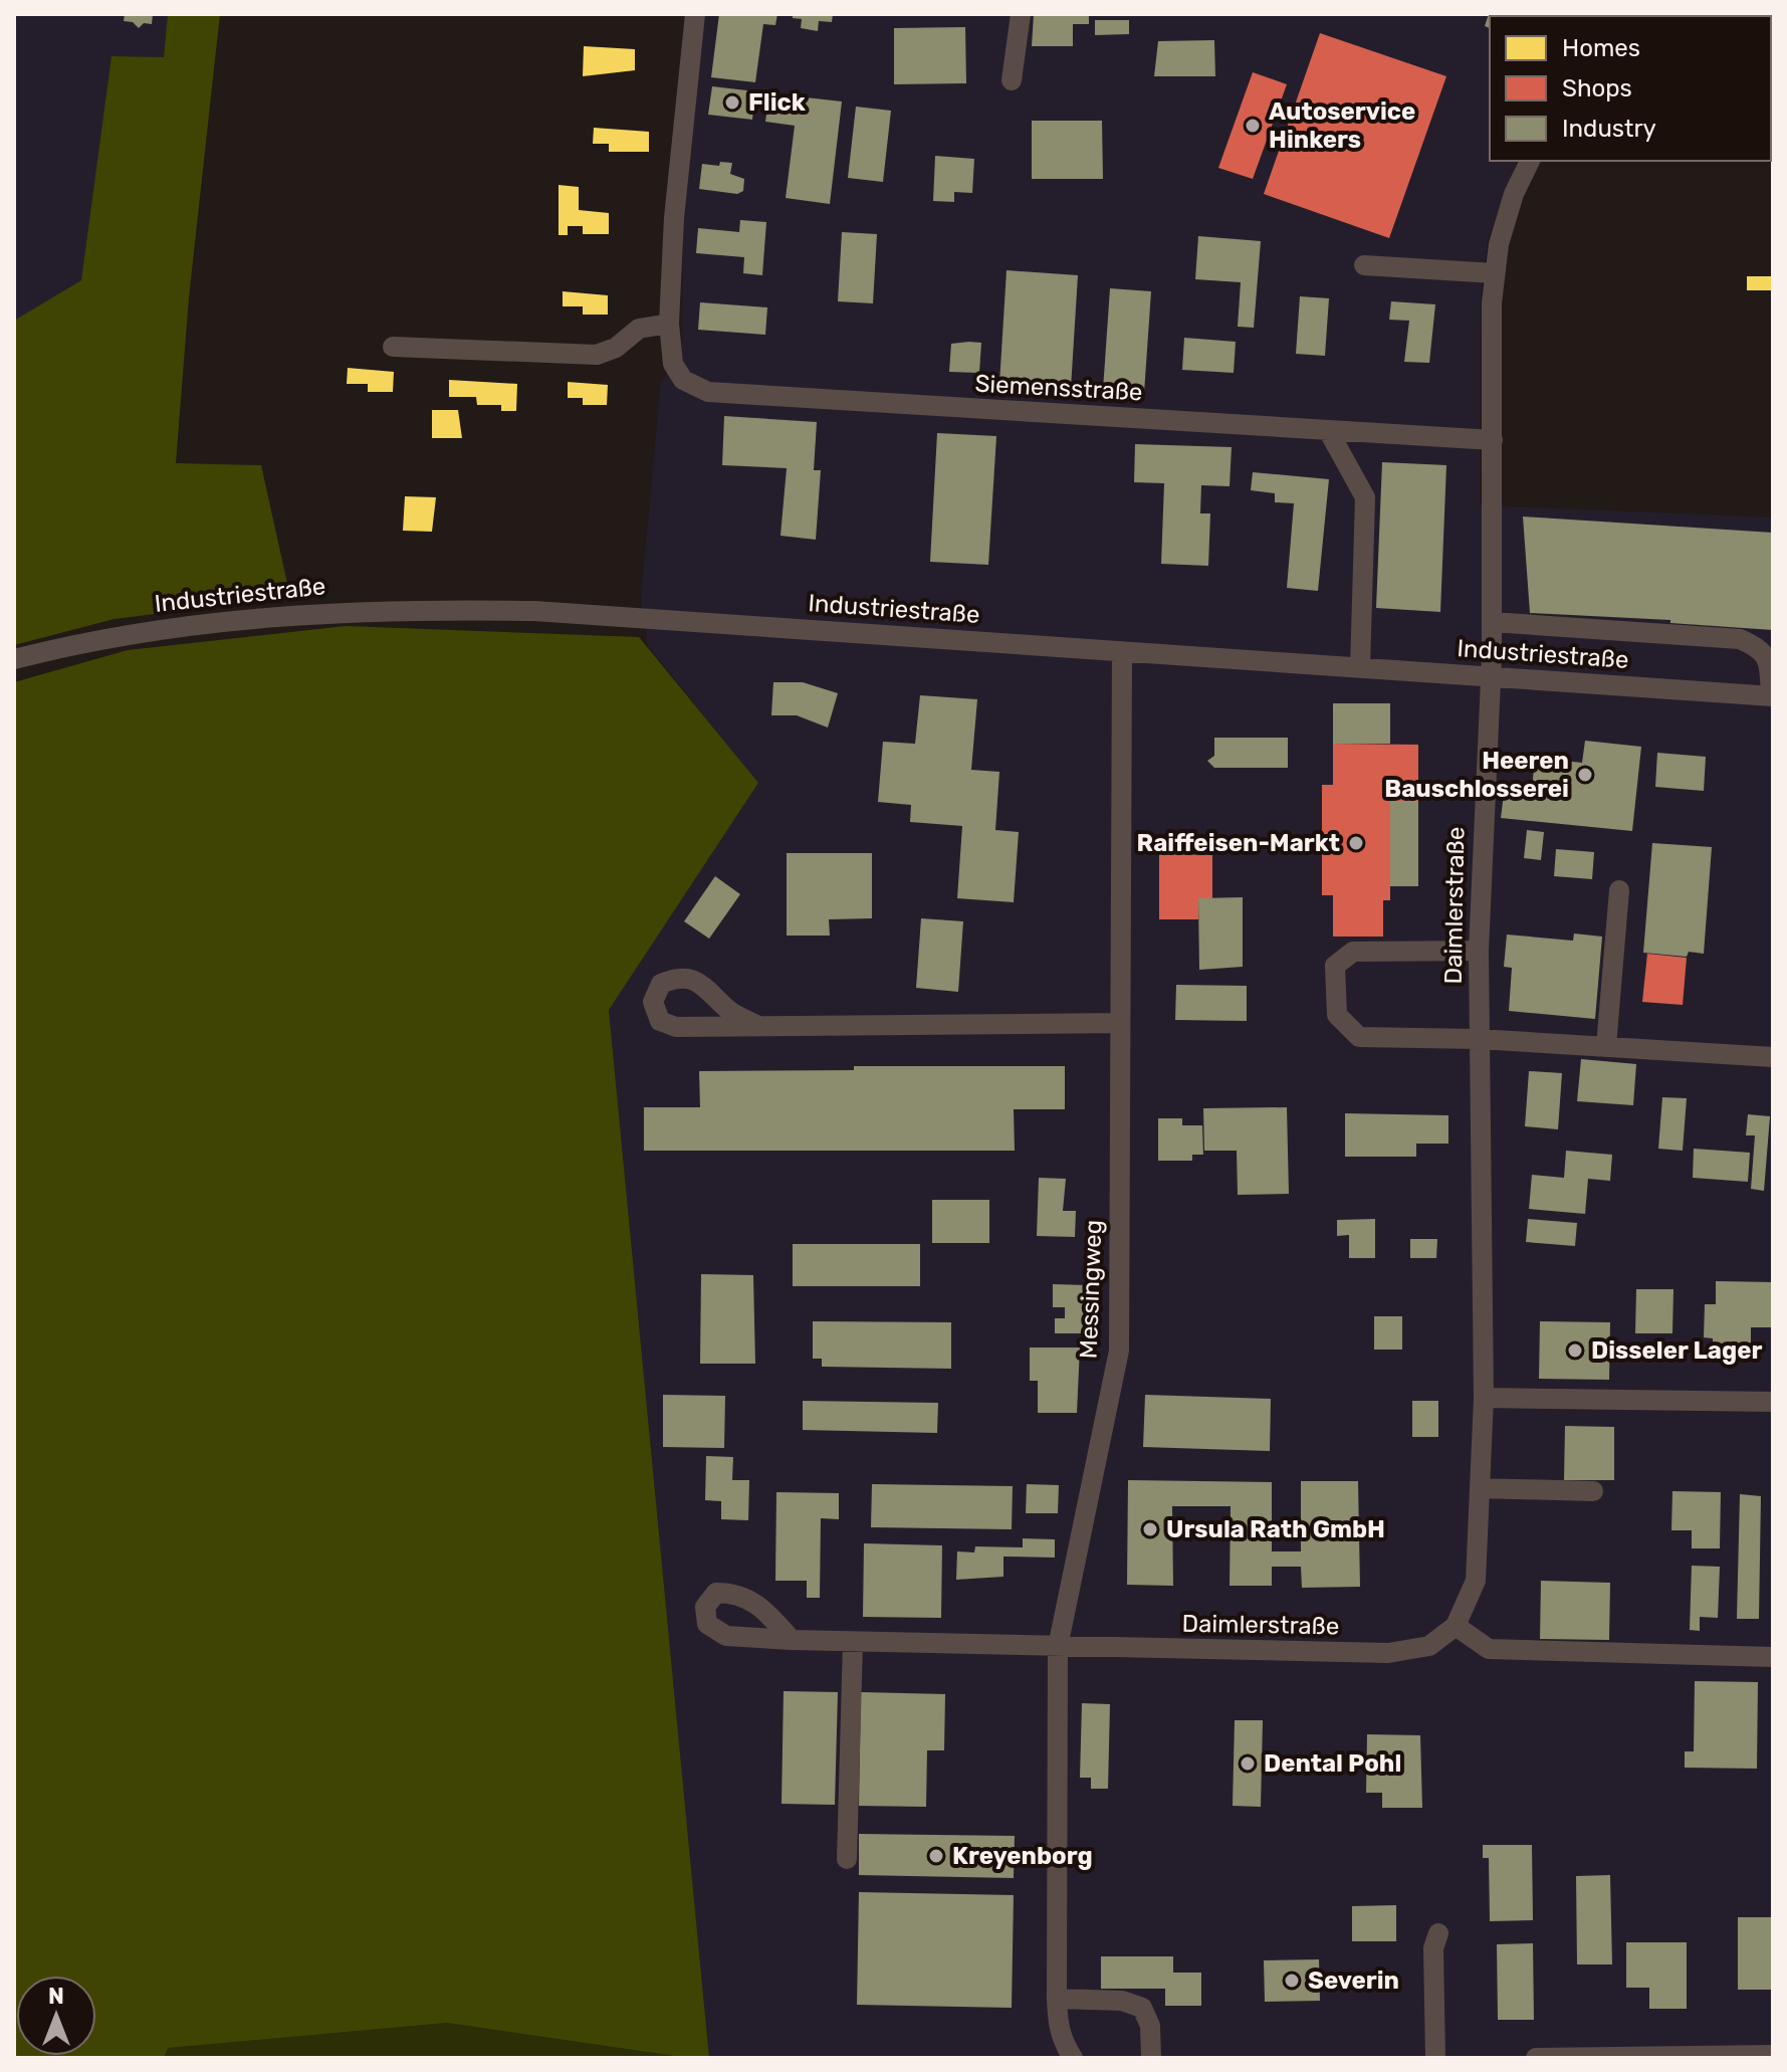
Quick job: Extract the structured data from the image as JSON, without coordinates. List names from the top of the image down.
{
  "streets": {
    "street": [
      "Siemensstraße",
      "Industriestraße",
      "Daimlerstraße",
      "Messingweg"
    ]
  },
  "crossings": [
    ["Industriestraße", "Daimlerstraße"],
    ["Industriestraße", "Messingweg"],
    ["Daimlerstraße", "Messingweg"]
  ],
  "places": [
    "Flick",
    "Autoservice Hinkers",
    "Heeren Bauschlosserei",
    "Raiffeisen-Markt",
    "Disseler Lager",
    "Ursula Rath GmbH",
    "Dental Pohl",
    "Kreyenborg",
    "Severin"
  ],
  "legend": ["Homes", "Shops", "Industry"],
  "north": "top"
}
